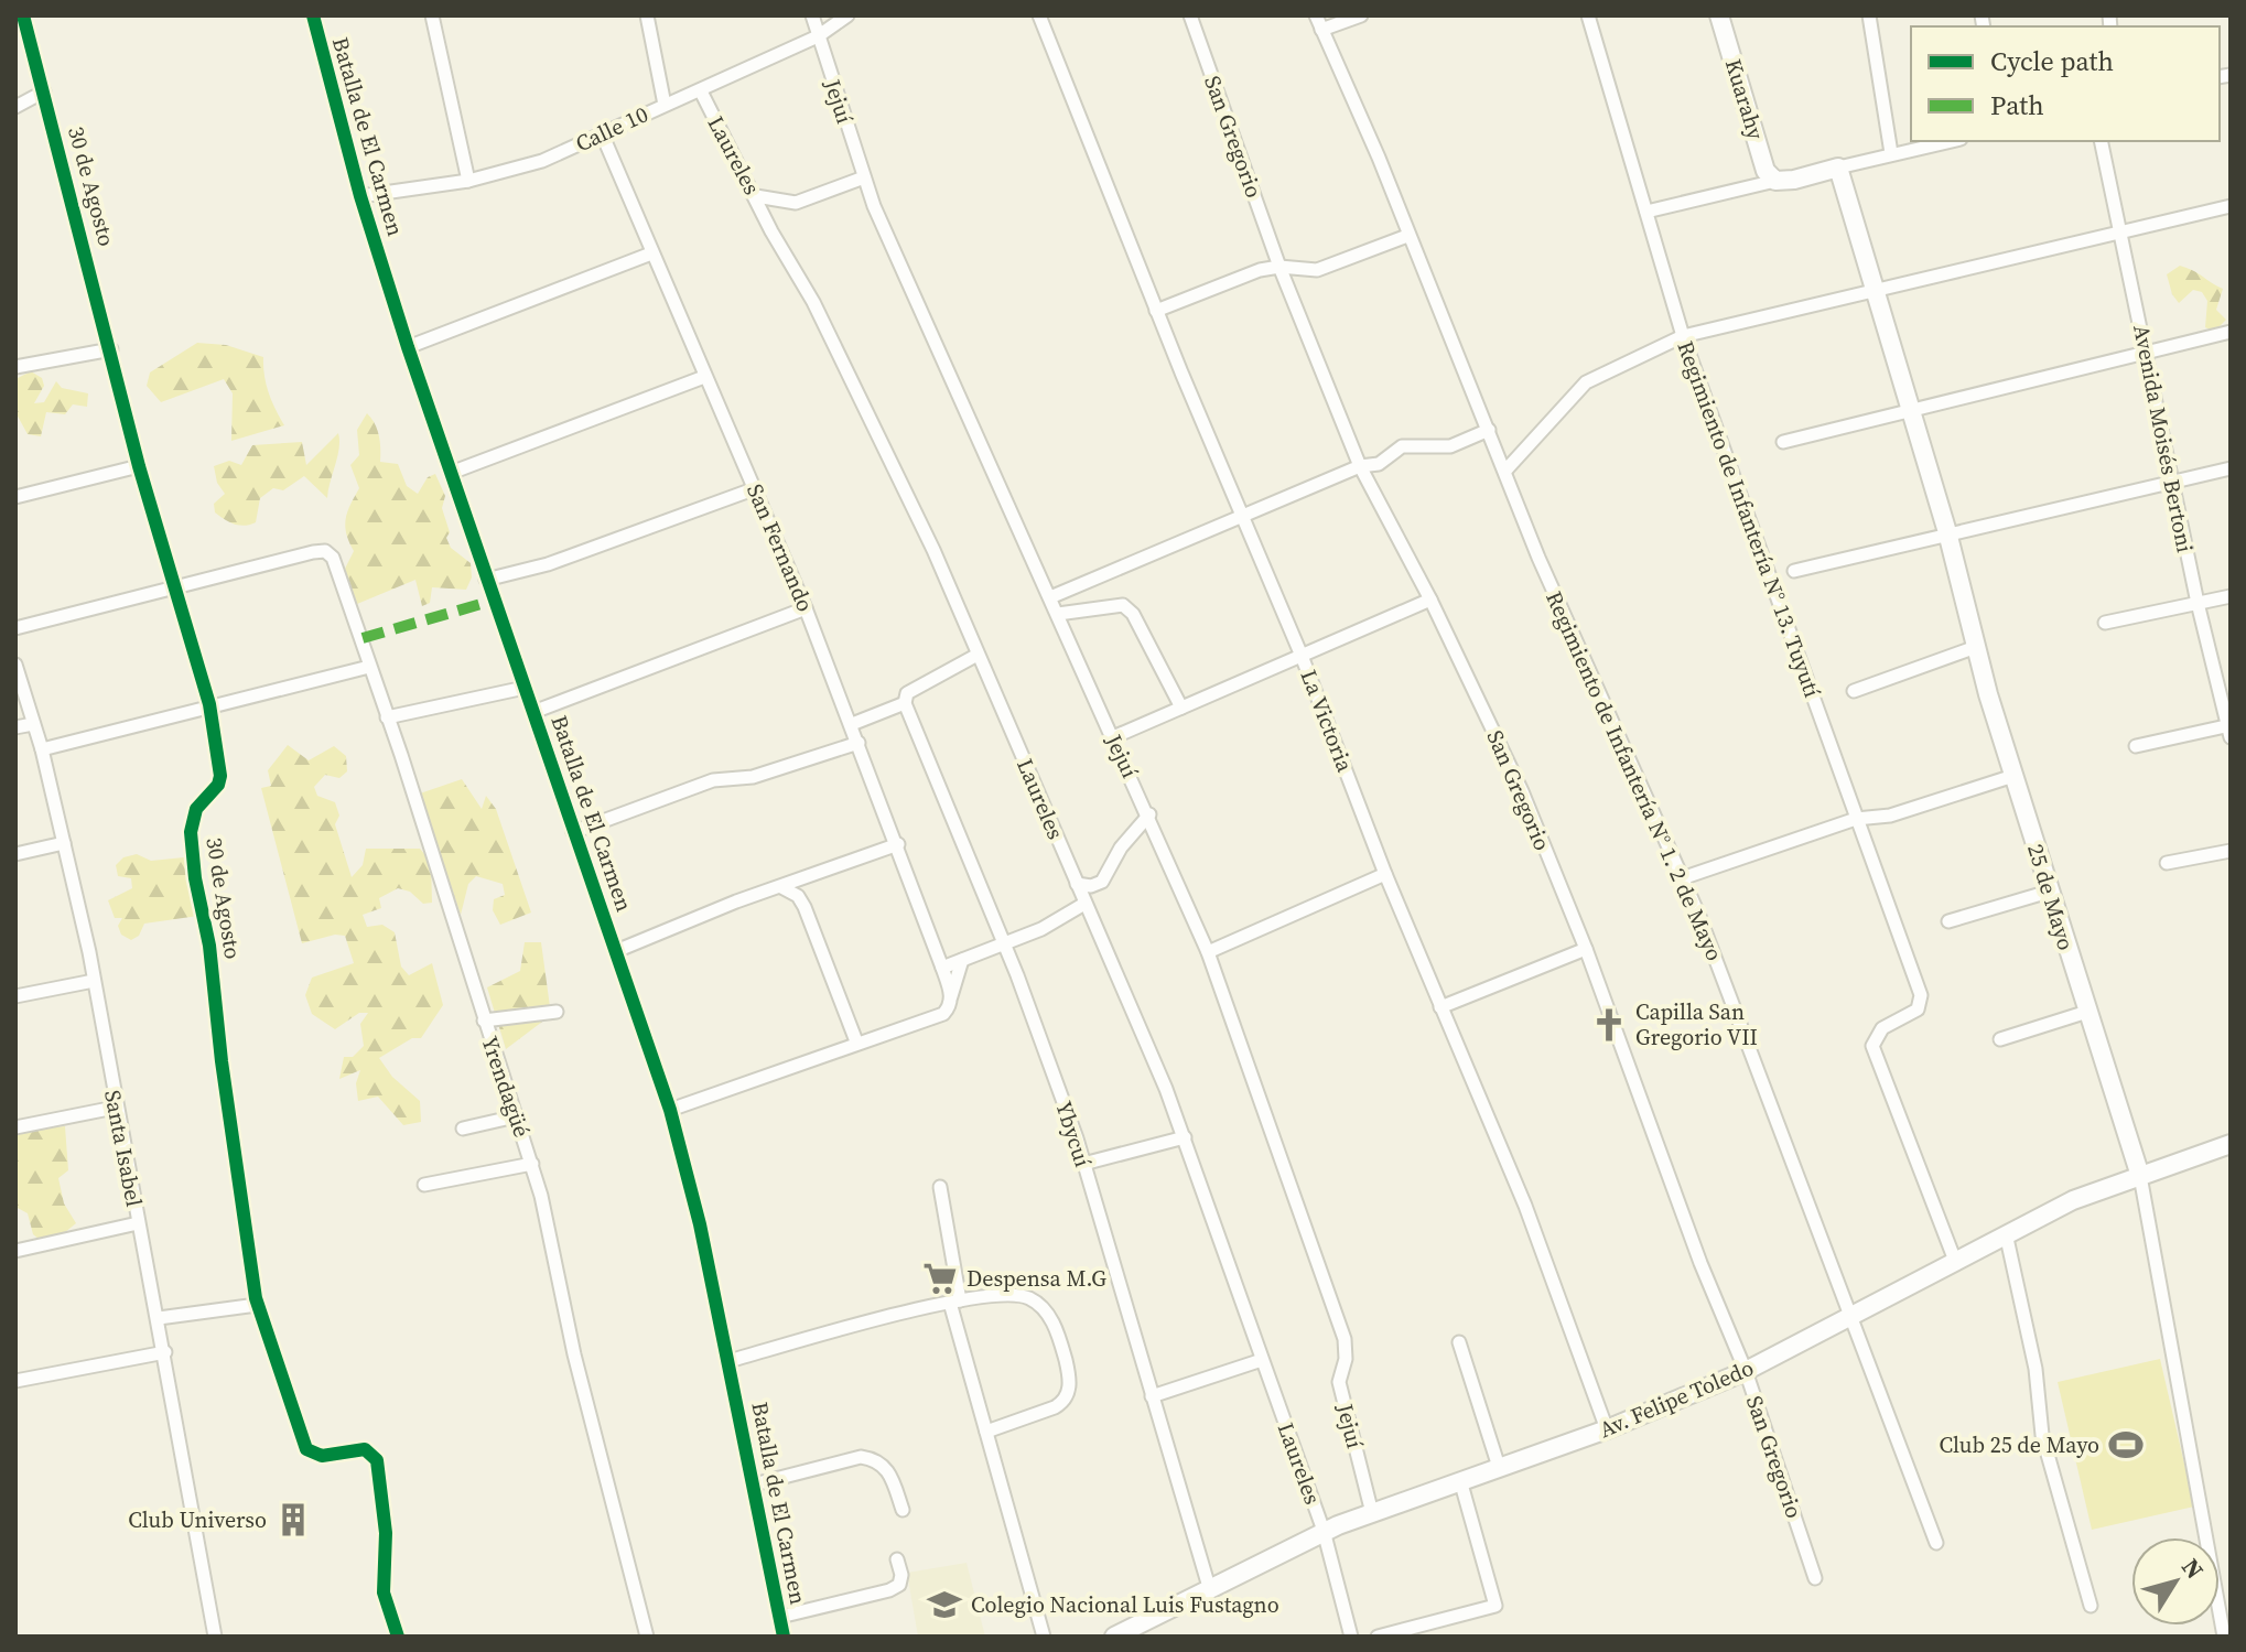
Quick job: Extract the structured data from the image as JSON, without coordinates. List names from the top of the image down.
{
  "streets": {
    "street": [
      "Kuarahy",
      "Jejuí",
      "Calle 10",
      "Batalla de El Carmen",
      "San Gregorio",
      "Laureles",
      "30 de Agosto",
      "Avenida Moisés Bertoni",
      "Regimiento de Infantería N° 13. Tuyutí",
      "San Fernando",
      "La Victoria",
      "Regimiento de Infantería N° 1. 2 de Mayo",
      "25 de Mayo",
      "Yrendagüé",
      "Ybycuí",
      "Santa Isabel",
      "Av. Felipe Toledo"
    ]
  },
  "crossings": [
    ["Jejuí", "Calle 10"],
    ["Jejuí", "Av. Felipe Toledo"],
    ["Calle 10", "Batalla de El Carmen"],
    ["Calle 10", "Laureles"],
    ["Calle 10", "San Fernando"],
    ["San Gregorio", "Av. Felipe Toledo"],
    ["Laureles", "Av. Felipe Toledo"],
    ["30 de Agosto", "Yrendagüé"],
    ["Regimiento de Infantería N° 13. Tuyutí", "Av. Felipe Toledo"],
    ["La Victoria", "Av. Felipe Toledo"],
    ["Regimiento de Infantería N° 1. 2 de Mayo", "Av. Felipe Toledo"],
    ["25 de Mayo", "Av. Felipe Toledo"],
    ["Ybycuí", "Av. Felipe Toledo"]
  ],
  "places": {
    "church": ["Capilla San Gregorio VII"],
    "supermarket": ["Despensa M.G"],
    "sports": ["Club 25 de Mayo"],
    "building": ["Club Universo"],
    "school or university": ["Colegio Nacional Luis Fustagno"]
  },
  "legend": ["Cycle path", "Path"],
  "north": "top right"
}
